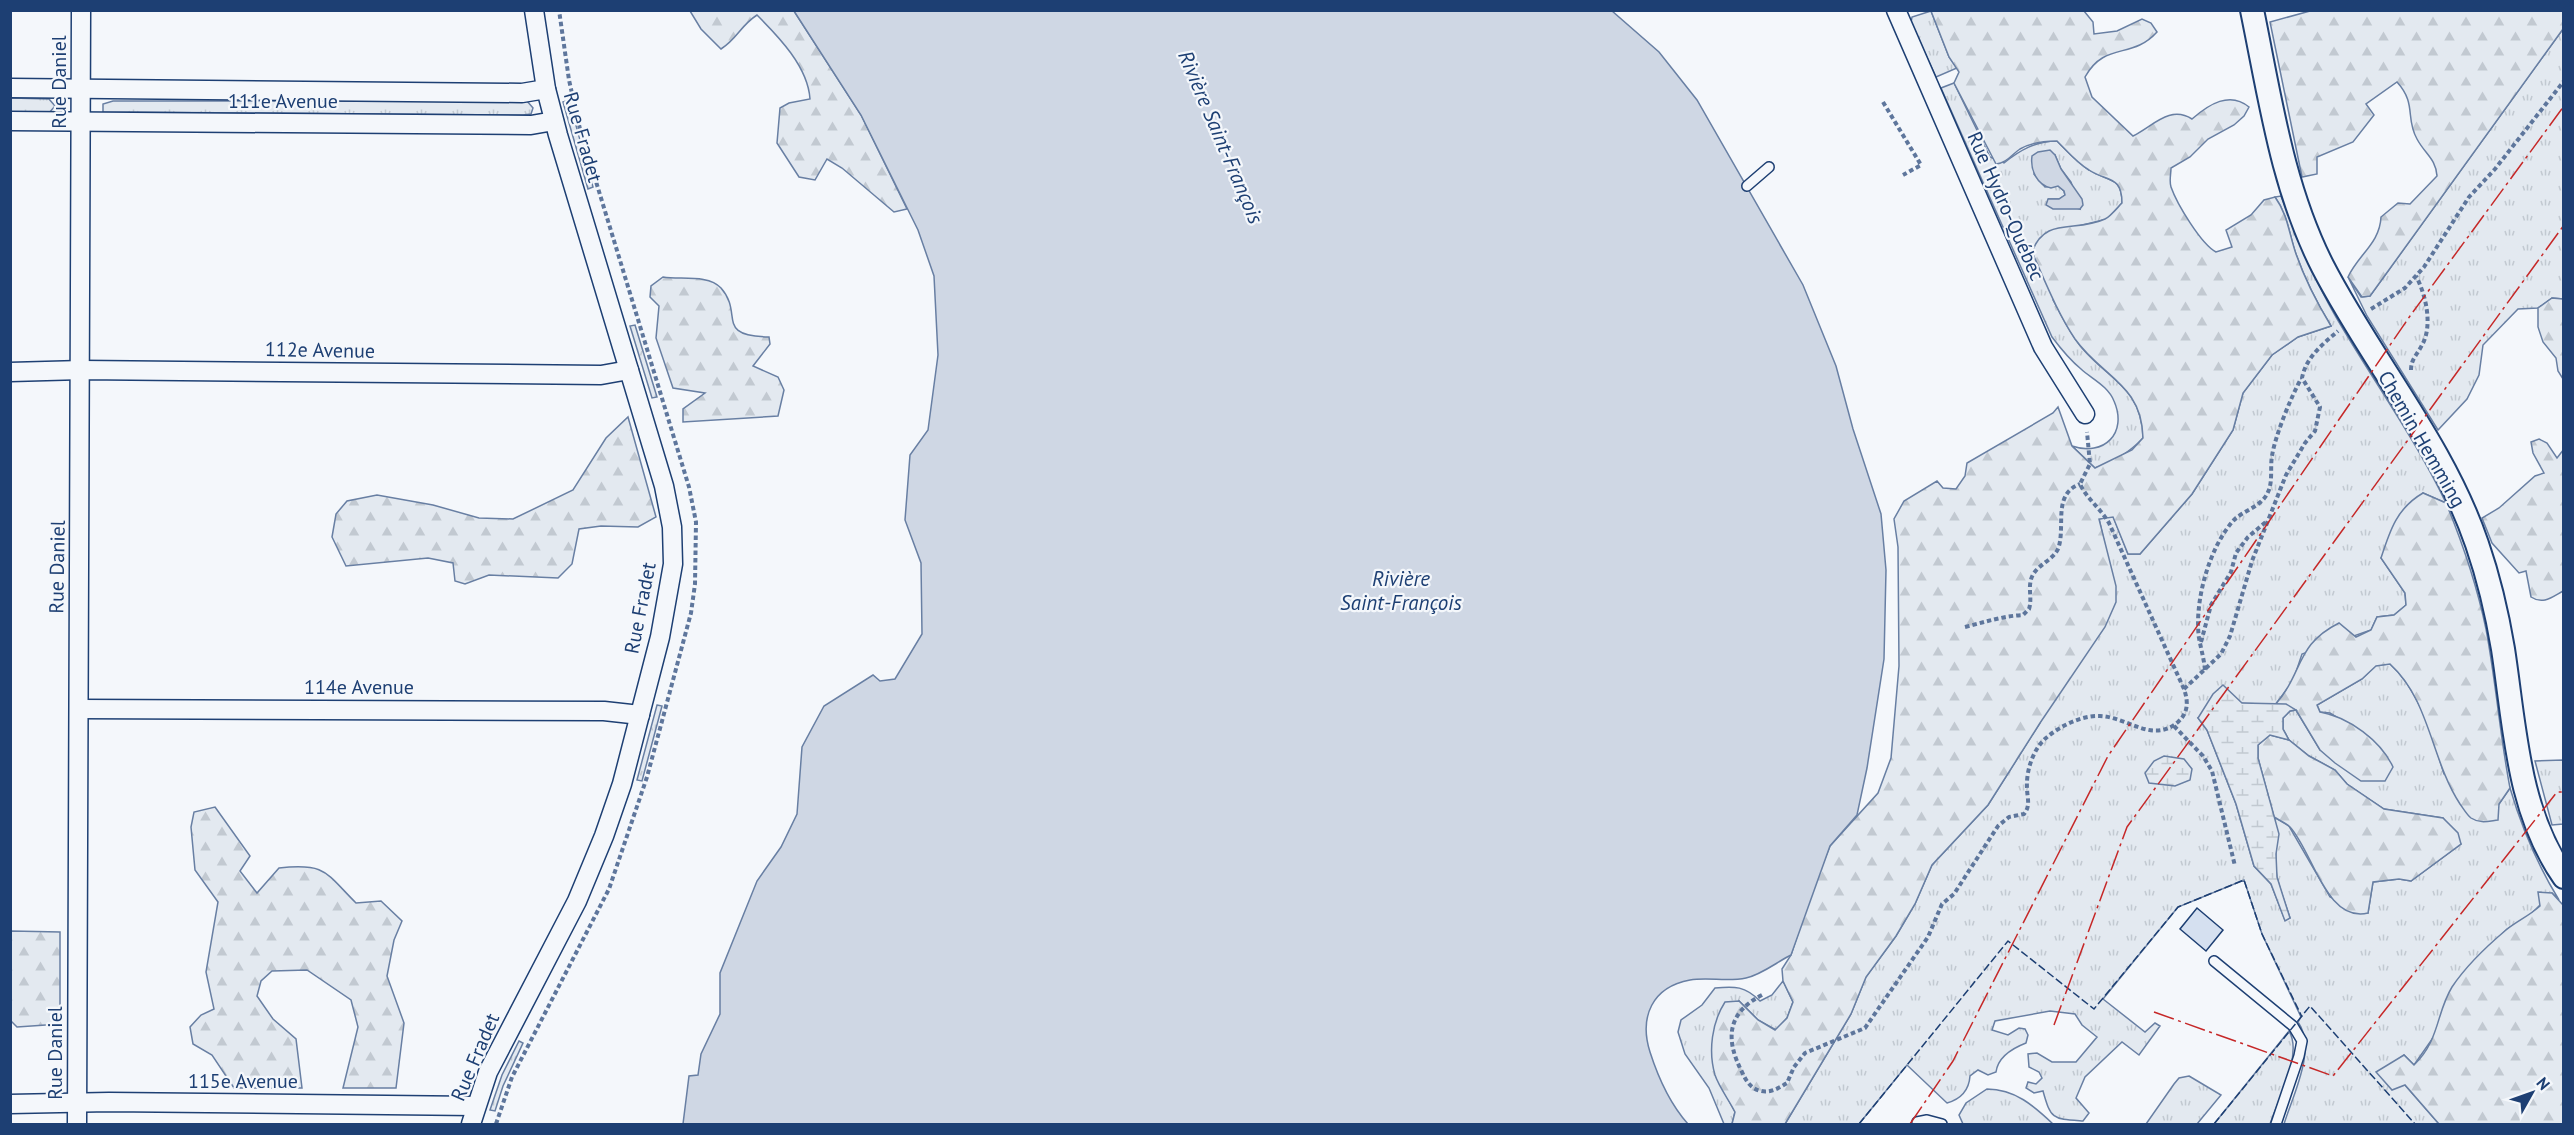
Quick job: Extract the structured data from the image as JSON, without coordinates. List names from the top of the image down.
{
  "streets": {
    "street": [
      "Rue Daniel",
      "111e Avenue",
      "Rue Fradet",
      "Rue Hydro-Québec",
      "112e Avenue",
      "Chemin Hemming",
      "114e Avenue",
      "115e Avenue"
    ]
  },
  "crossings": [
    ["Rue Daniel", "111e Avenue"],
    ["Rue Daniel", "112e Avenue"],
    ["Rue Daniel", "114e Avenue"],
    ["Rue Daniel", "115e Avenue"],
    ["111e Avenue", "Rue Fradet"],
    ["Rue Fradet", "112e Avenue"],
    ["Rue Fradet", "114e Avenue"],
    ["Rue Fradet", "115e Avenue"]
  ],
  "water": ["Rivière Saint-François"],
  "north": "top right"
}
